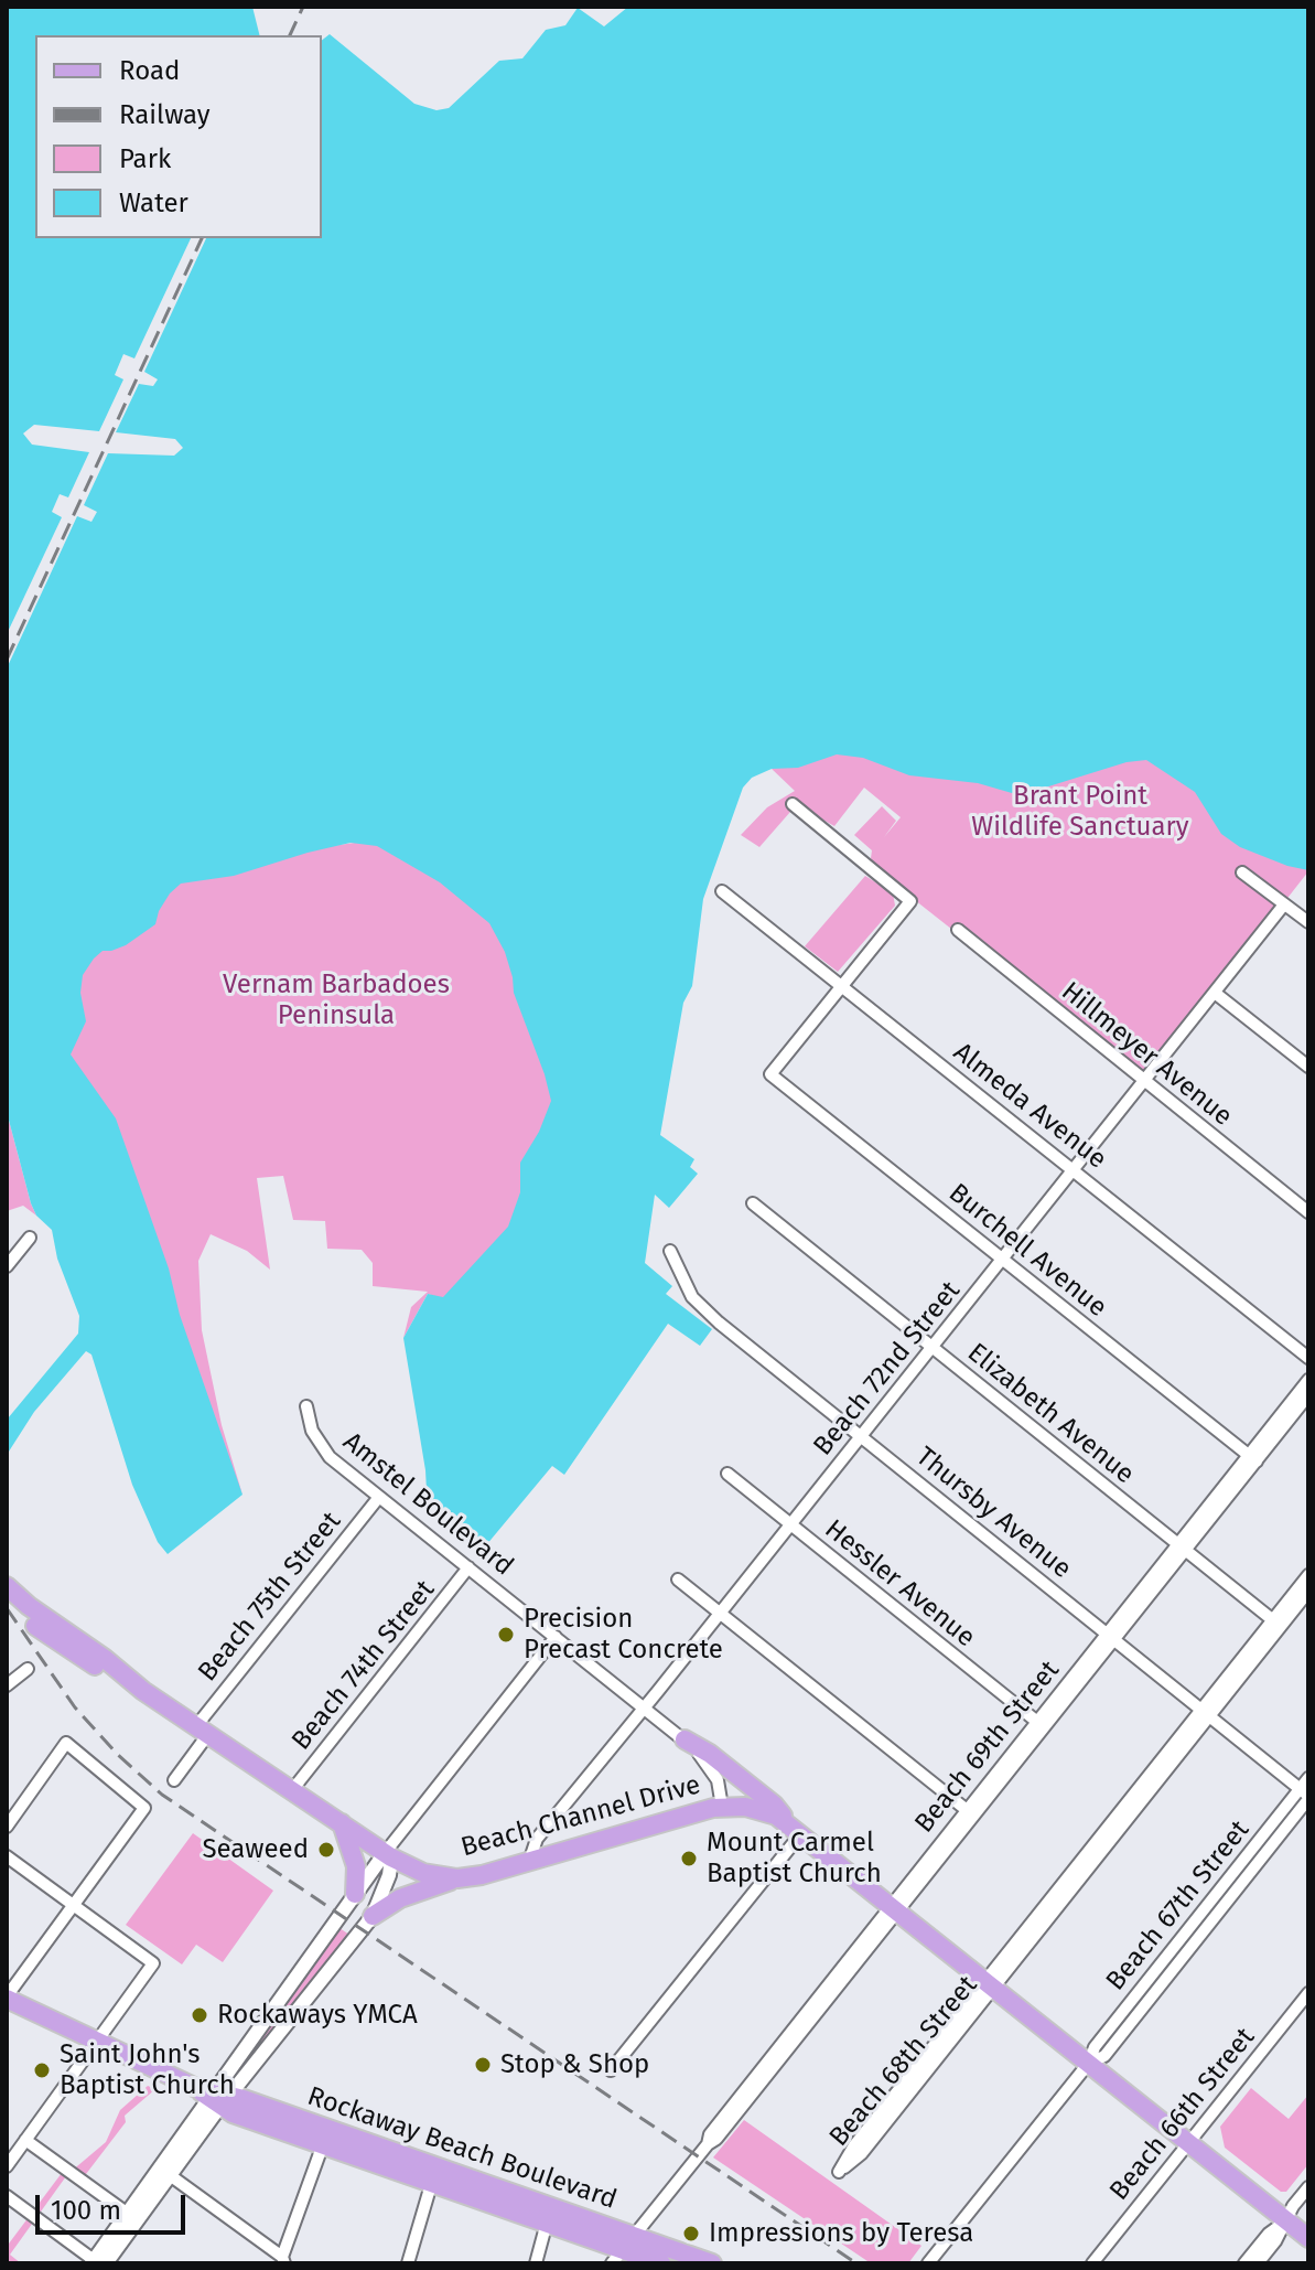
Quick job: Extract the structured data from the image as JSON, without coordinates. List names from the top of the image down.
{
  "streets": {
    "main road": ["Beach Channel Drive", "Rockaway Beach Boulevard"],
    "street": [
      "Hillmeyer Avenue",
      "Almeda Avenue",
      "Burchell Avenue",
      "Beach 72nd Street",
      "Elizabeth Avenue",
      "Amstel Boulevard",
      "Thursby Avenue",
      "Hessler Avenue",
      "Beach 75th Street",
      "Beach 74th Street",
      "Beach 69th Street",
      "Beach 67th Street",
      "Beach 68th Street",
      "Beach 66th Street"
    ]
  },
  "crossings": [
    ["Hillmeyer Avenue", "Beach 72nd Street"],
    ["Almeda Avenue", "Burchell Avenue"],
    ["Almeda Avenue", "Beach 72nd Street"],
    ["Burchell Avenue", "Beach 72nd Street"],
    ["Burchell Avenue", "Beach 69th Street"],
    ["Beach 72nd Street", "Elizabeth Avenue"],
    ["Beach 72nd Street", "Amstel Boulevard"],
    ["Beach 72nd Street", "Thursby Avenue"],
    ["Beach 72nd Street", "Hessler Avenue"],
    ["Beach 72nd Street", "Beach Channel Drive"],
    ["Elizabeth Avenue", "Beach 69th Street"],
    ["Elizabeth Avenue", "Beach 68th Street"],
    ["Amstel Boulevard", "Beach 75th Street"],
    ["Amstel Boulevard", "Beach 74th Street"],
    ["Amstel Boulevard", "Beach Channel Drive"],
    ["Thursby Avenue", "Beach 69th Street"],
    ["Thursby Avenue", "Beach 67th Street"],
    ["Thursby Avenue", "Beach 68th Street"],
    ["Hessler Avenue", "Beach 69th Street"],
    ["Beach 75th Street", "Beach Channel Drive"],
    ["Beach 74th Street", "Beach Channel Drive"],
    ["Beach 69th Street", "Beach Channel Drive"],
    ["Beach 69th Street", "Rockaway Beach Boulevard"],
    ["Beach Channel Drive", "Beach 67th Street"],
    ["Beach Channel Drive", "Beach 68th Street"],
    ["Beach Channel Drive", "Beach 66th Street"]
  ],
  "parks": ["Brant Point Wildlife Sanctuary", "Vernam Barbadoes Peninsula"],
  "places": [
    "Precision Precast Concrete",
    "Seaweed",
    "Mount Carmel Baptist Church",
    "Rockaways YMCA",
    "Stop & Shop",
    "Saint John's Baptist Church",
    "Impressions by Teresa"
  ],
  "legend": [
    "Road",
    "Railway",
    "Park",
    "Water"
  ],
  "scale_bar": "100 m"
}
